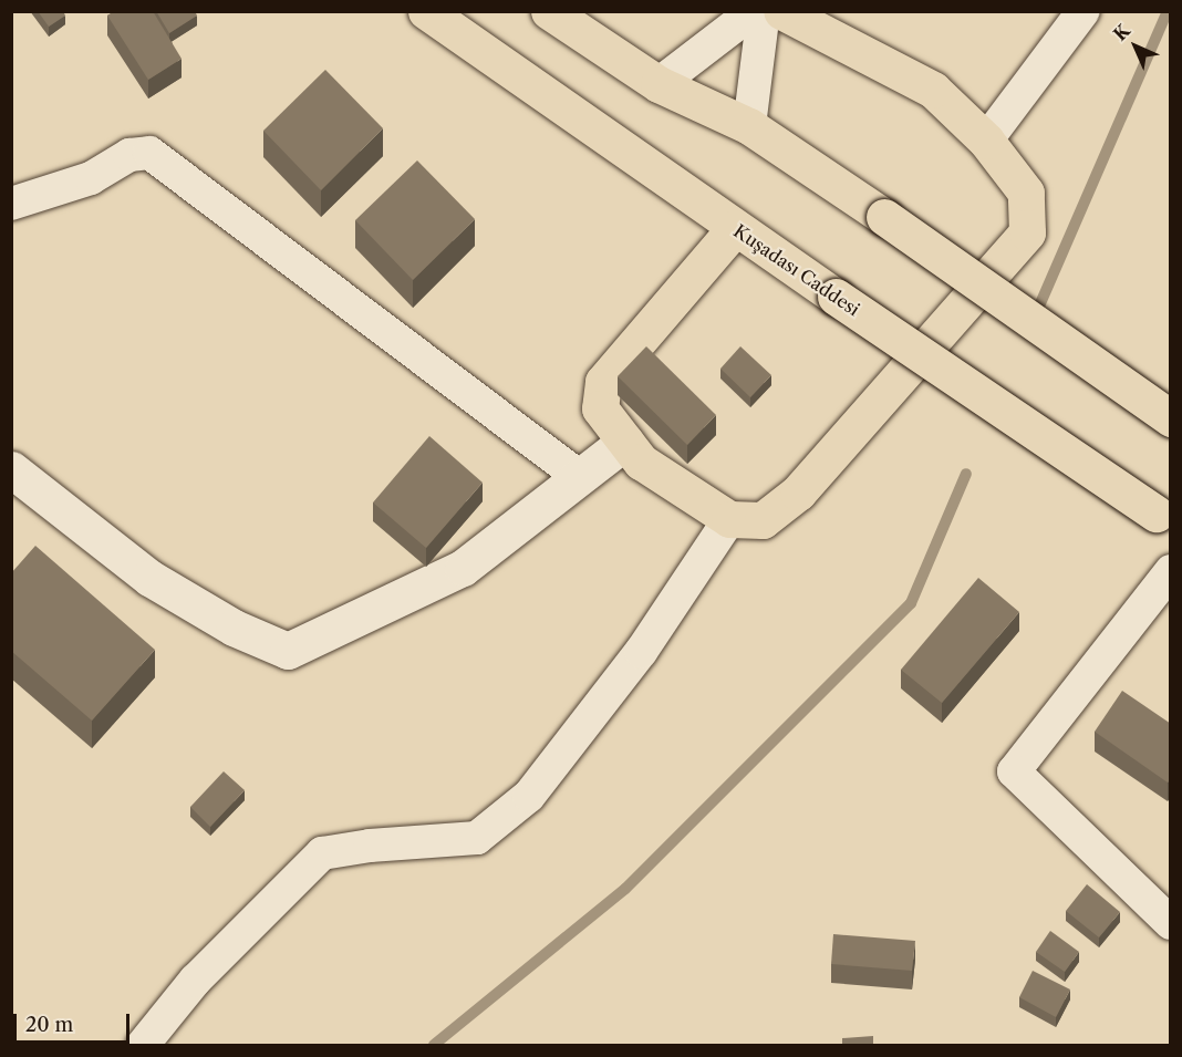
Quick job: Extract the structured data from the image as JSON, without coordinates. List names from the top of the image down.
{
  "streets": {
    "main road": ["Kuşadası Caddesi"]
  },
  "scale_bar": "20 m",
  "north": "top left"
}
